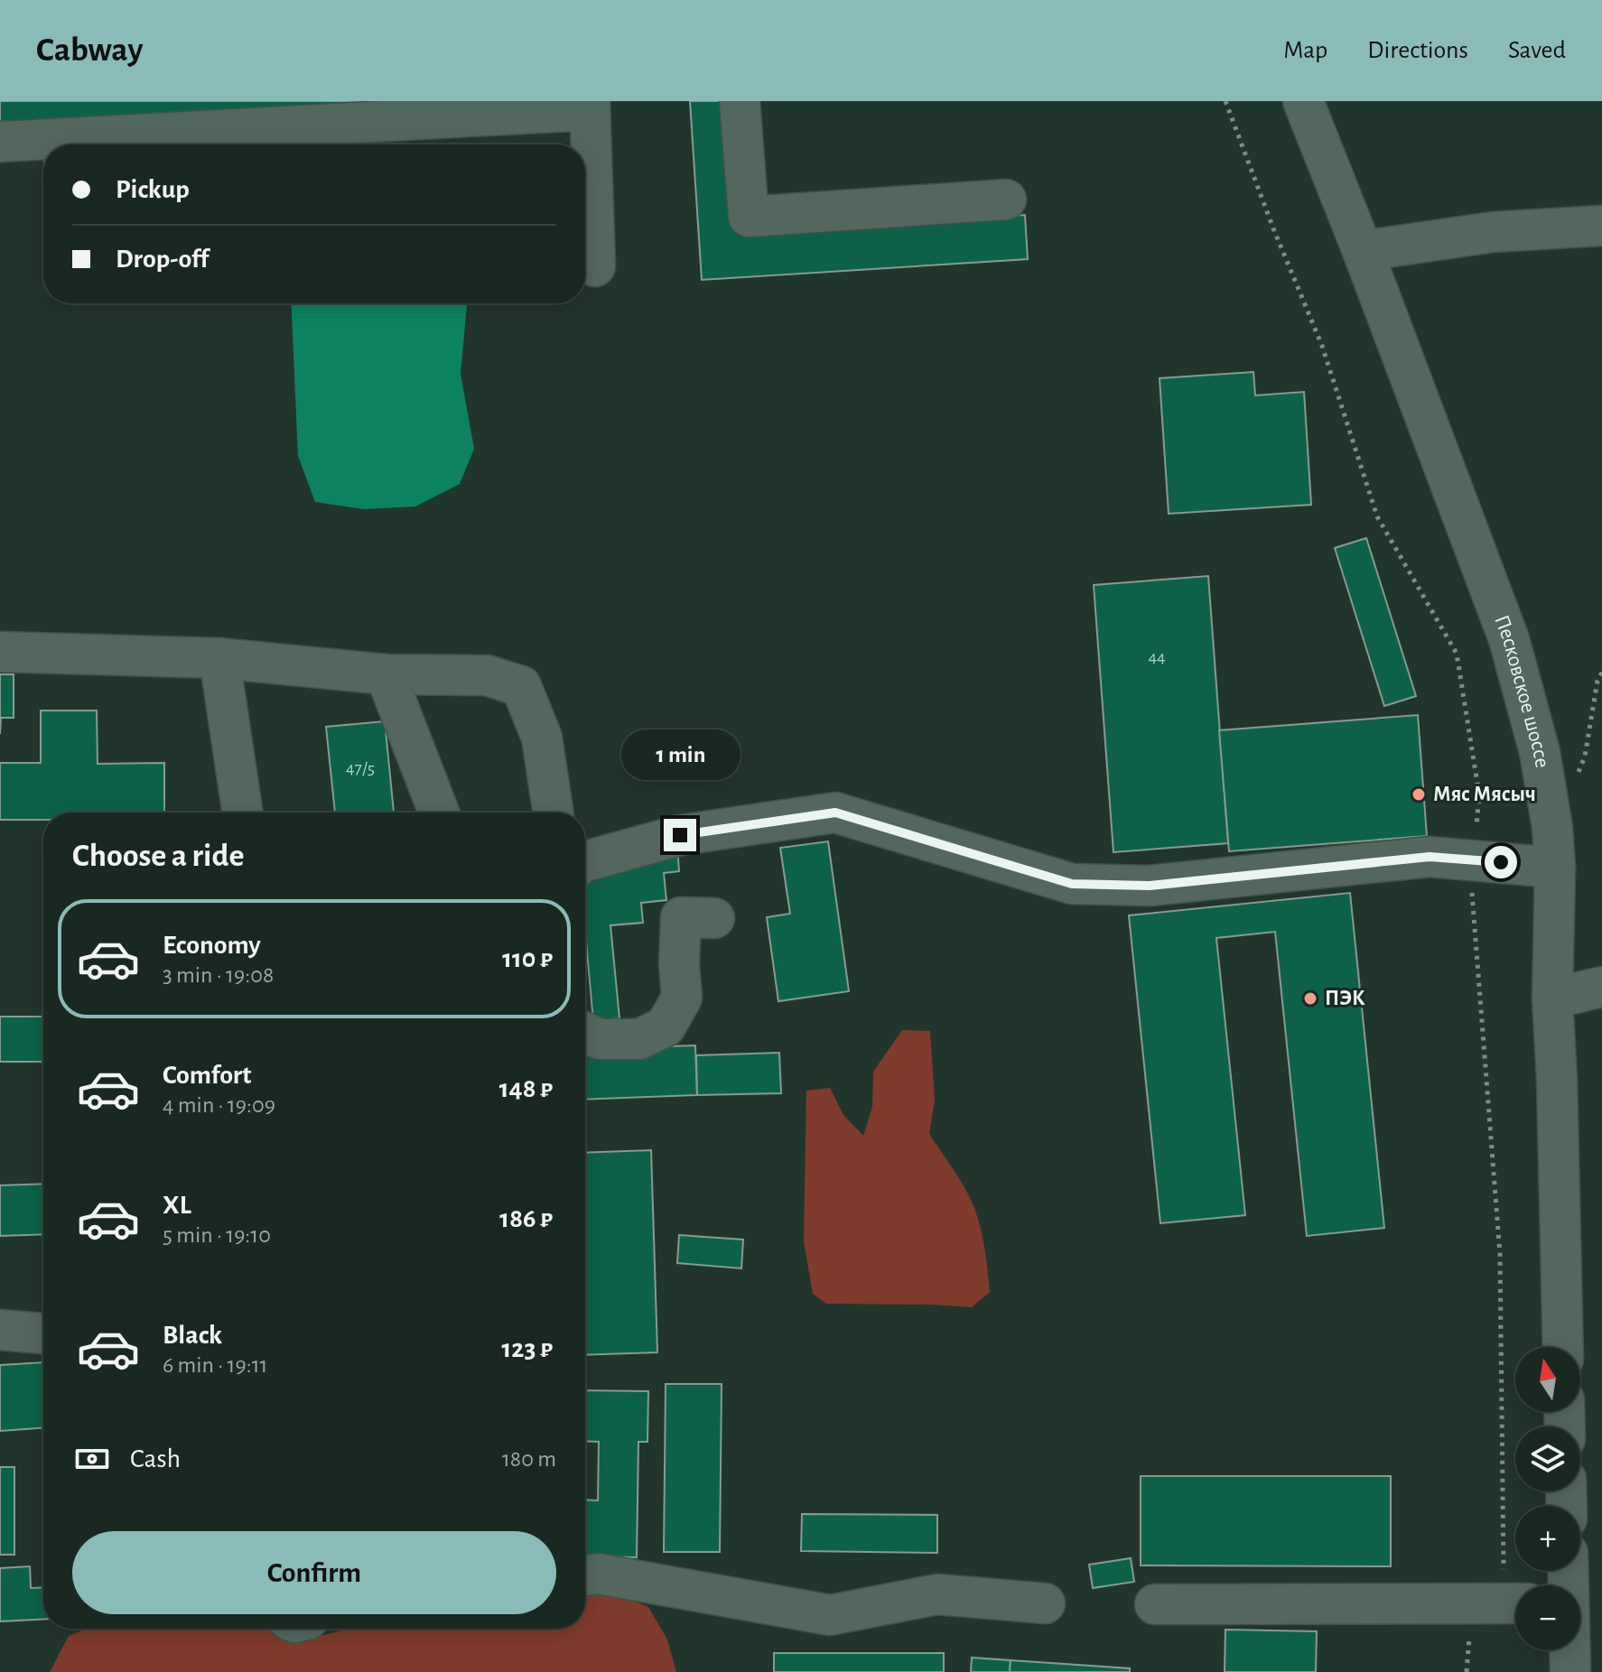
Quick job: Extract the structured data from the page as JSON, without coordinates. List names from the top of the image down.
{
  "streets": {
    "street": ["Песковское шоссе"]
  },
  "places": ["Мяс Мясыч", "ПЭК"],
  "house_numbers": ["44", "47/5"],
  "north": "top",
  "page": {
    "header": "Cabway",
    "nav": ["Map", "Directions", "Saved"],
    "banner": ["Pickup", "Drop-off"],
    "bubble": "1 min",
    "heading": "Choose a ride",
    "list": [
      {
        "name": "Economy",
        "note": "3 min · 19:08",
        "value": "110 ₽"
      },
      {
        "name": "Comfort",
        "note": "4 min · 19:09",
        "value": "148 ₽"
      },
      {
        "name": "XL",
        "note": "5 min · 19:10",
        "value": "186 ₽"
      },
      {
        "name": "Black",
        "note": "6 min · 19:11",
        "value": "123 ₽"
      }
    ],
    "map_buttons": ["+", "−"],
    "pay": ["Cash", "180 m"],
    "buttons": "Confirm"
  }
}
